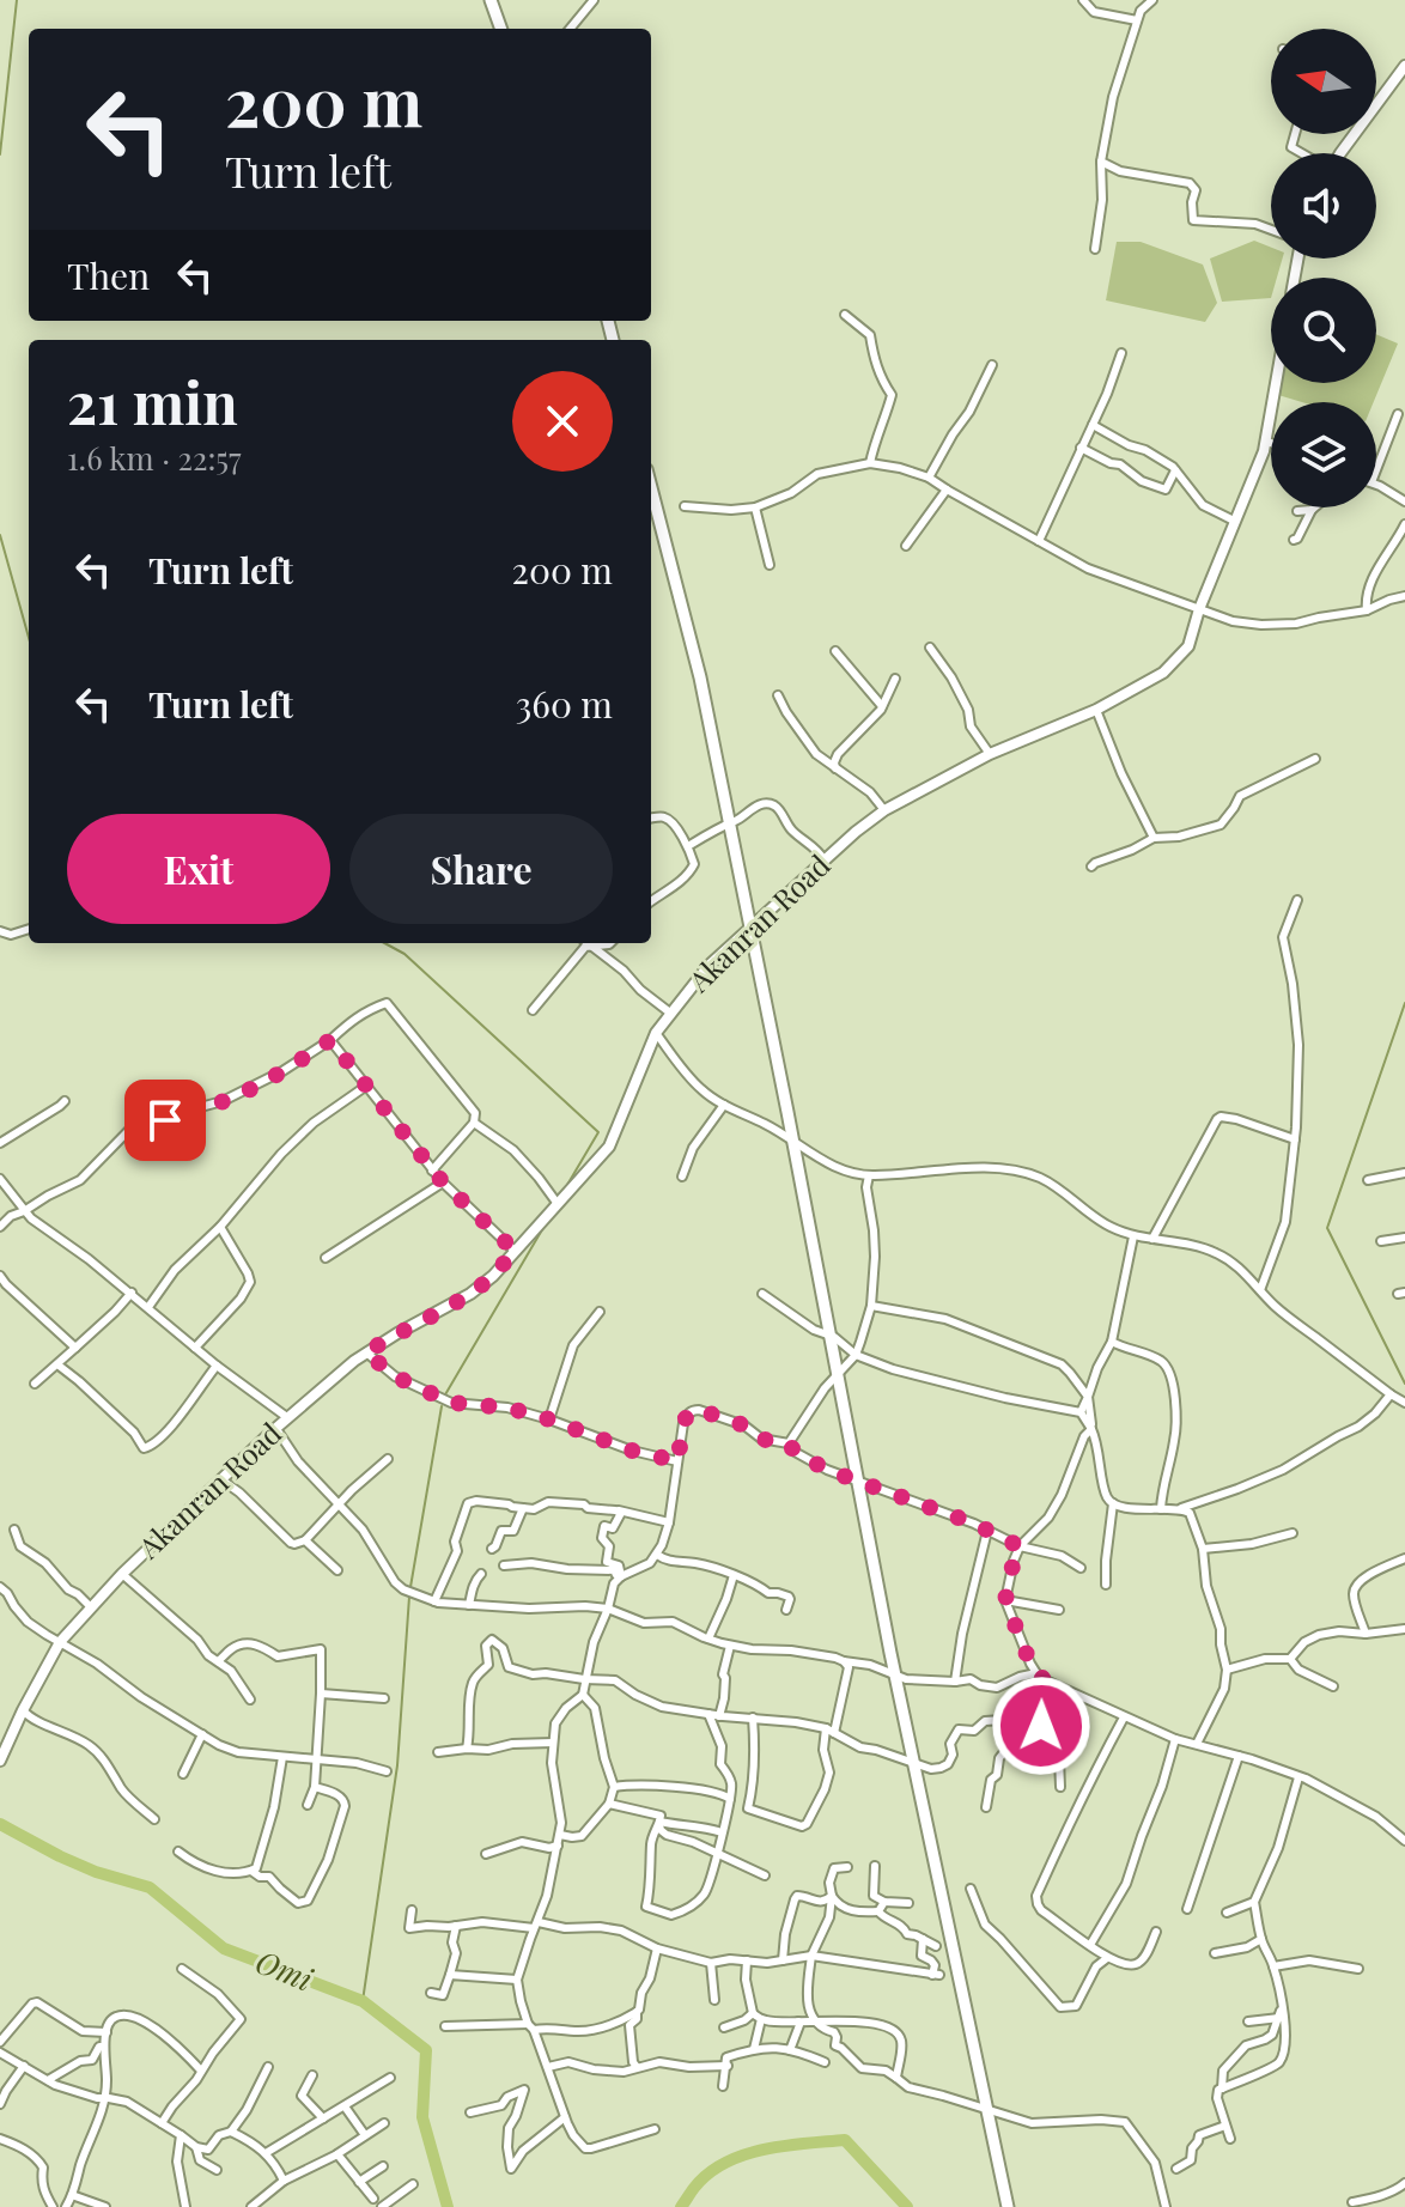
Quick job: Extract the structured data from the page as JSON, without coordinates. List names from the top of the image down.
{
  "streets": {
    "main road": ["Akanran Road"]
  },
  "water": ["Omi"],
  "north": "left",
  "page": {
    "turn": ["200 m", "Turn left"],
    "then": "Then",
    "heading": ["21 min", "1.6 km · 22:57"],
    "list": [
      {
        "name": "Turn left",
        "value": "200 m"
      },
      {
        "name": "Turn left",
        "value": "360 m"
      }
    ],
    "buttons": ["Exit", "Share"]
  }
}
